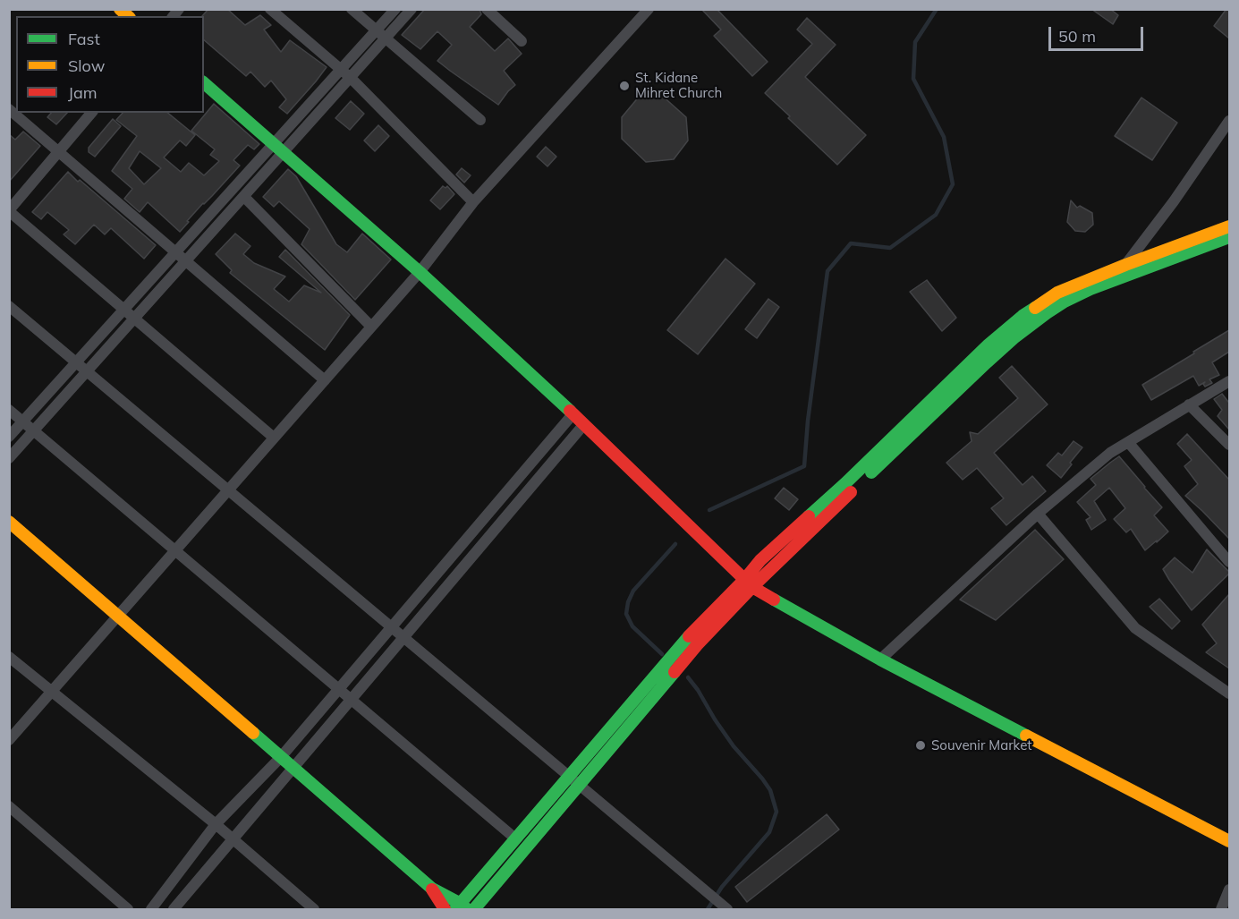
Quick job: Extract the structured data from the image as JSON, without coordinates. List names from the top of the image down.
{
  "places": ["St. Kidane Mihret Church", "Souvenir Market"],
  "legend": ["Fast", "Slow", "Jam"],
  "scale_bar": "50 m"
}
